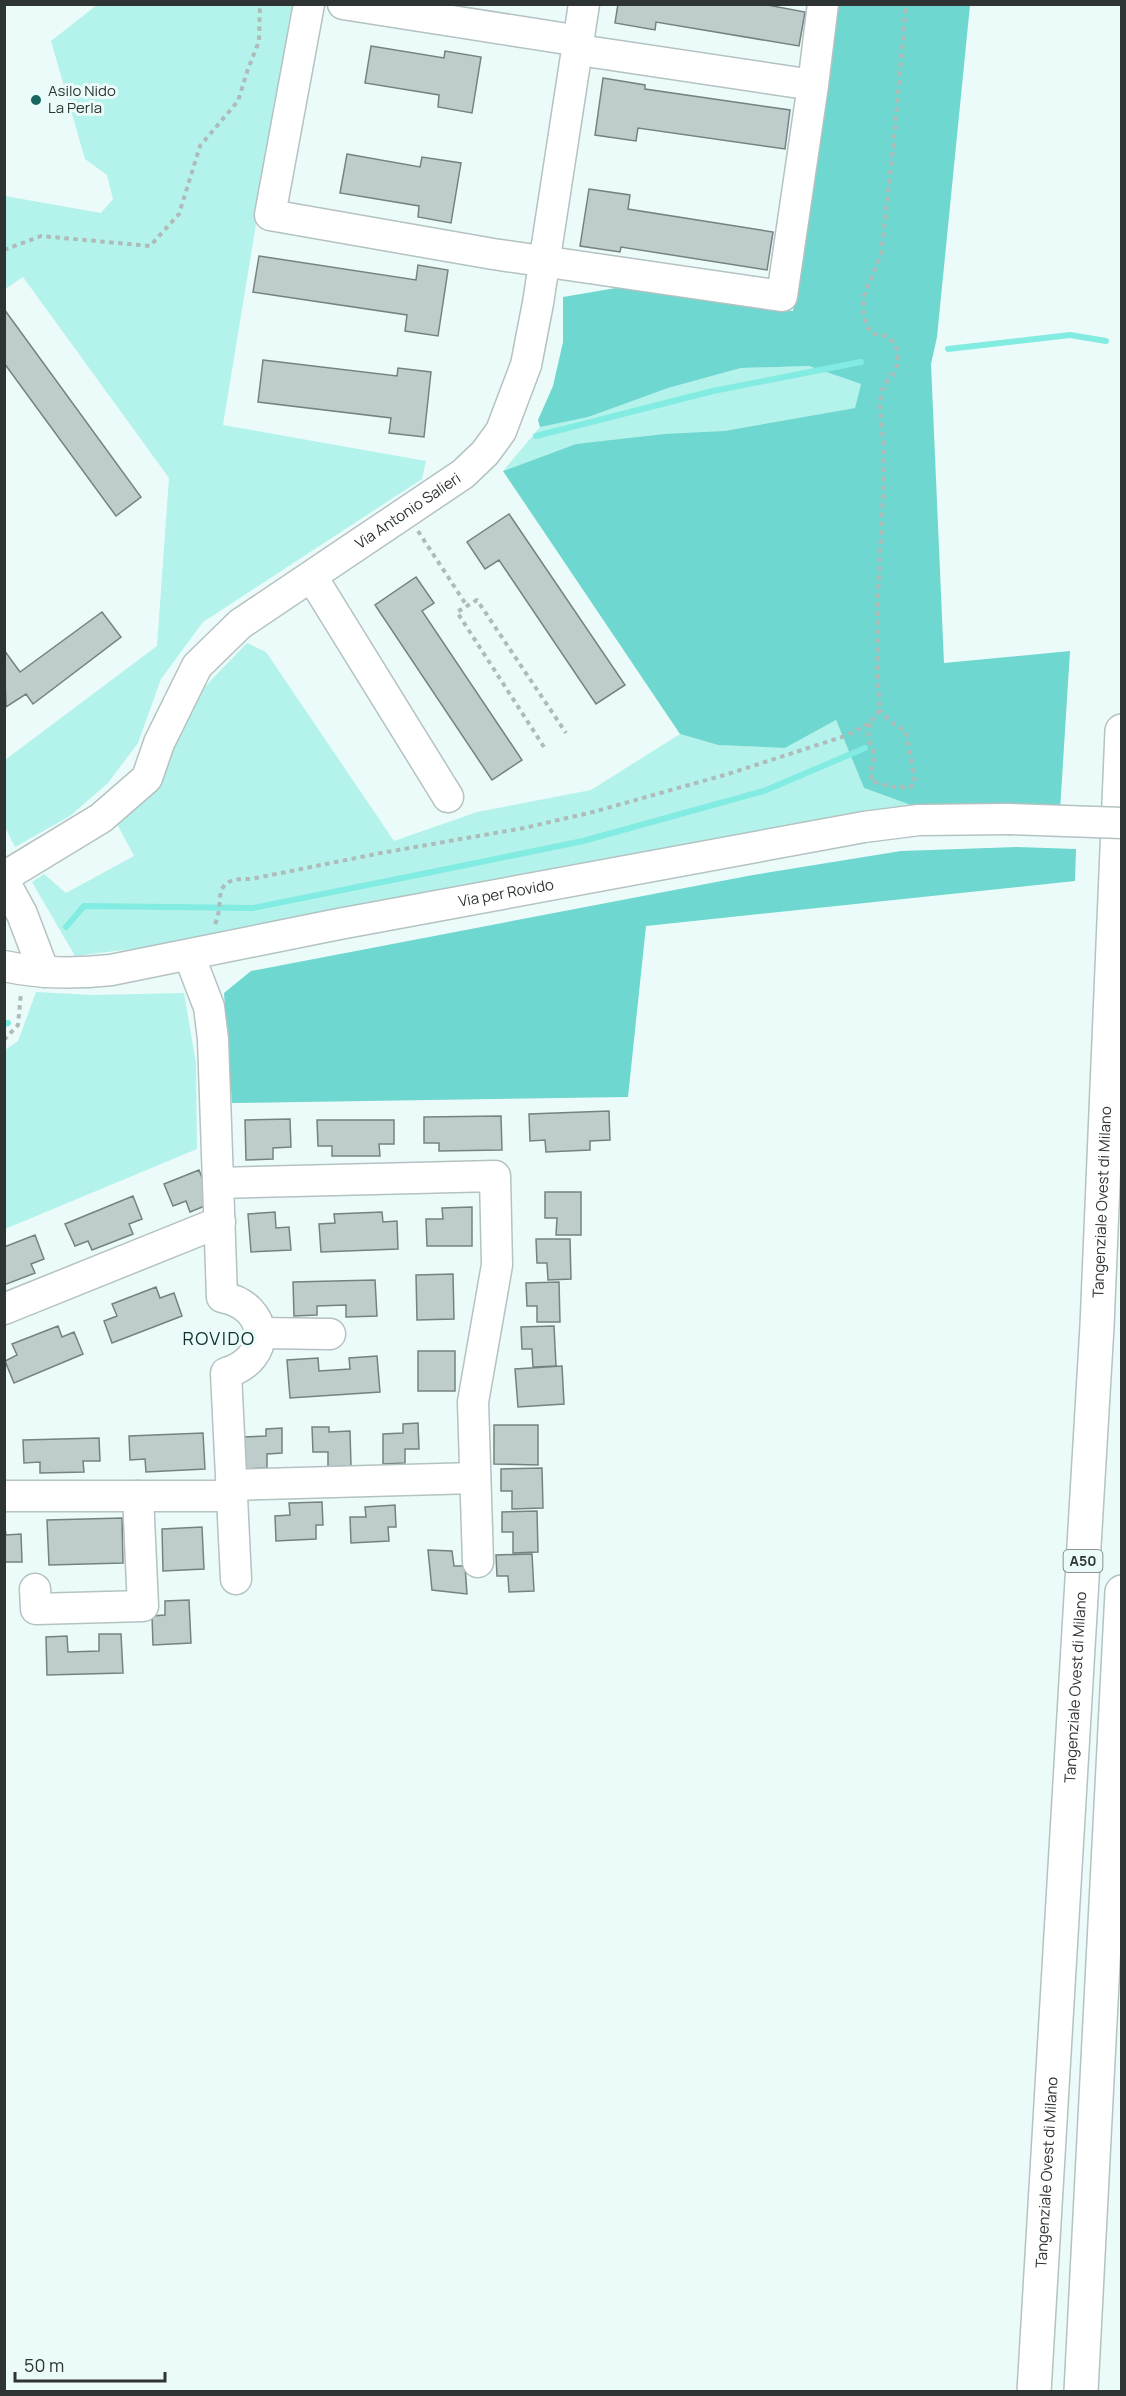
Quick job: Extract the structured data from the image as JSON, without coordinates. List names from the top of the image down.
{
  "streets": {
    "highway": ["Tangenziale Ovest di Milano", "A50"],
    "street": ["Via Antonio Salieri", "Via per Rovido"]
  },
  "districts": ["ROVIDO"],
  "places": ["Asilo Nido La Perla"],
  "scale_bar": "50 m"
}
